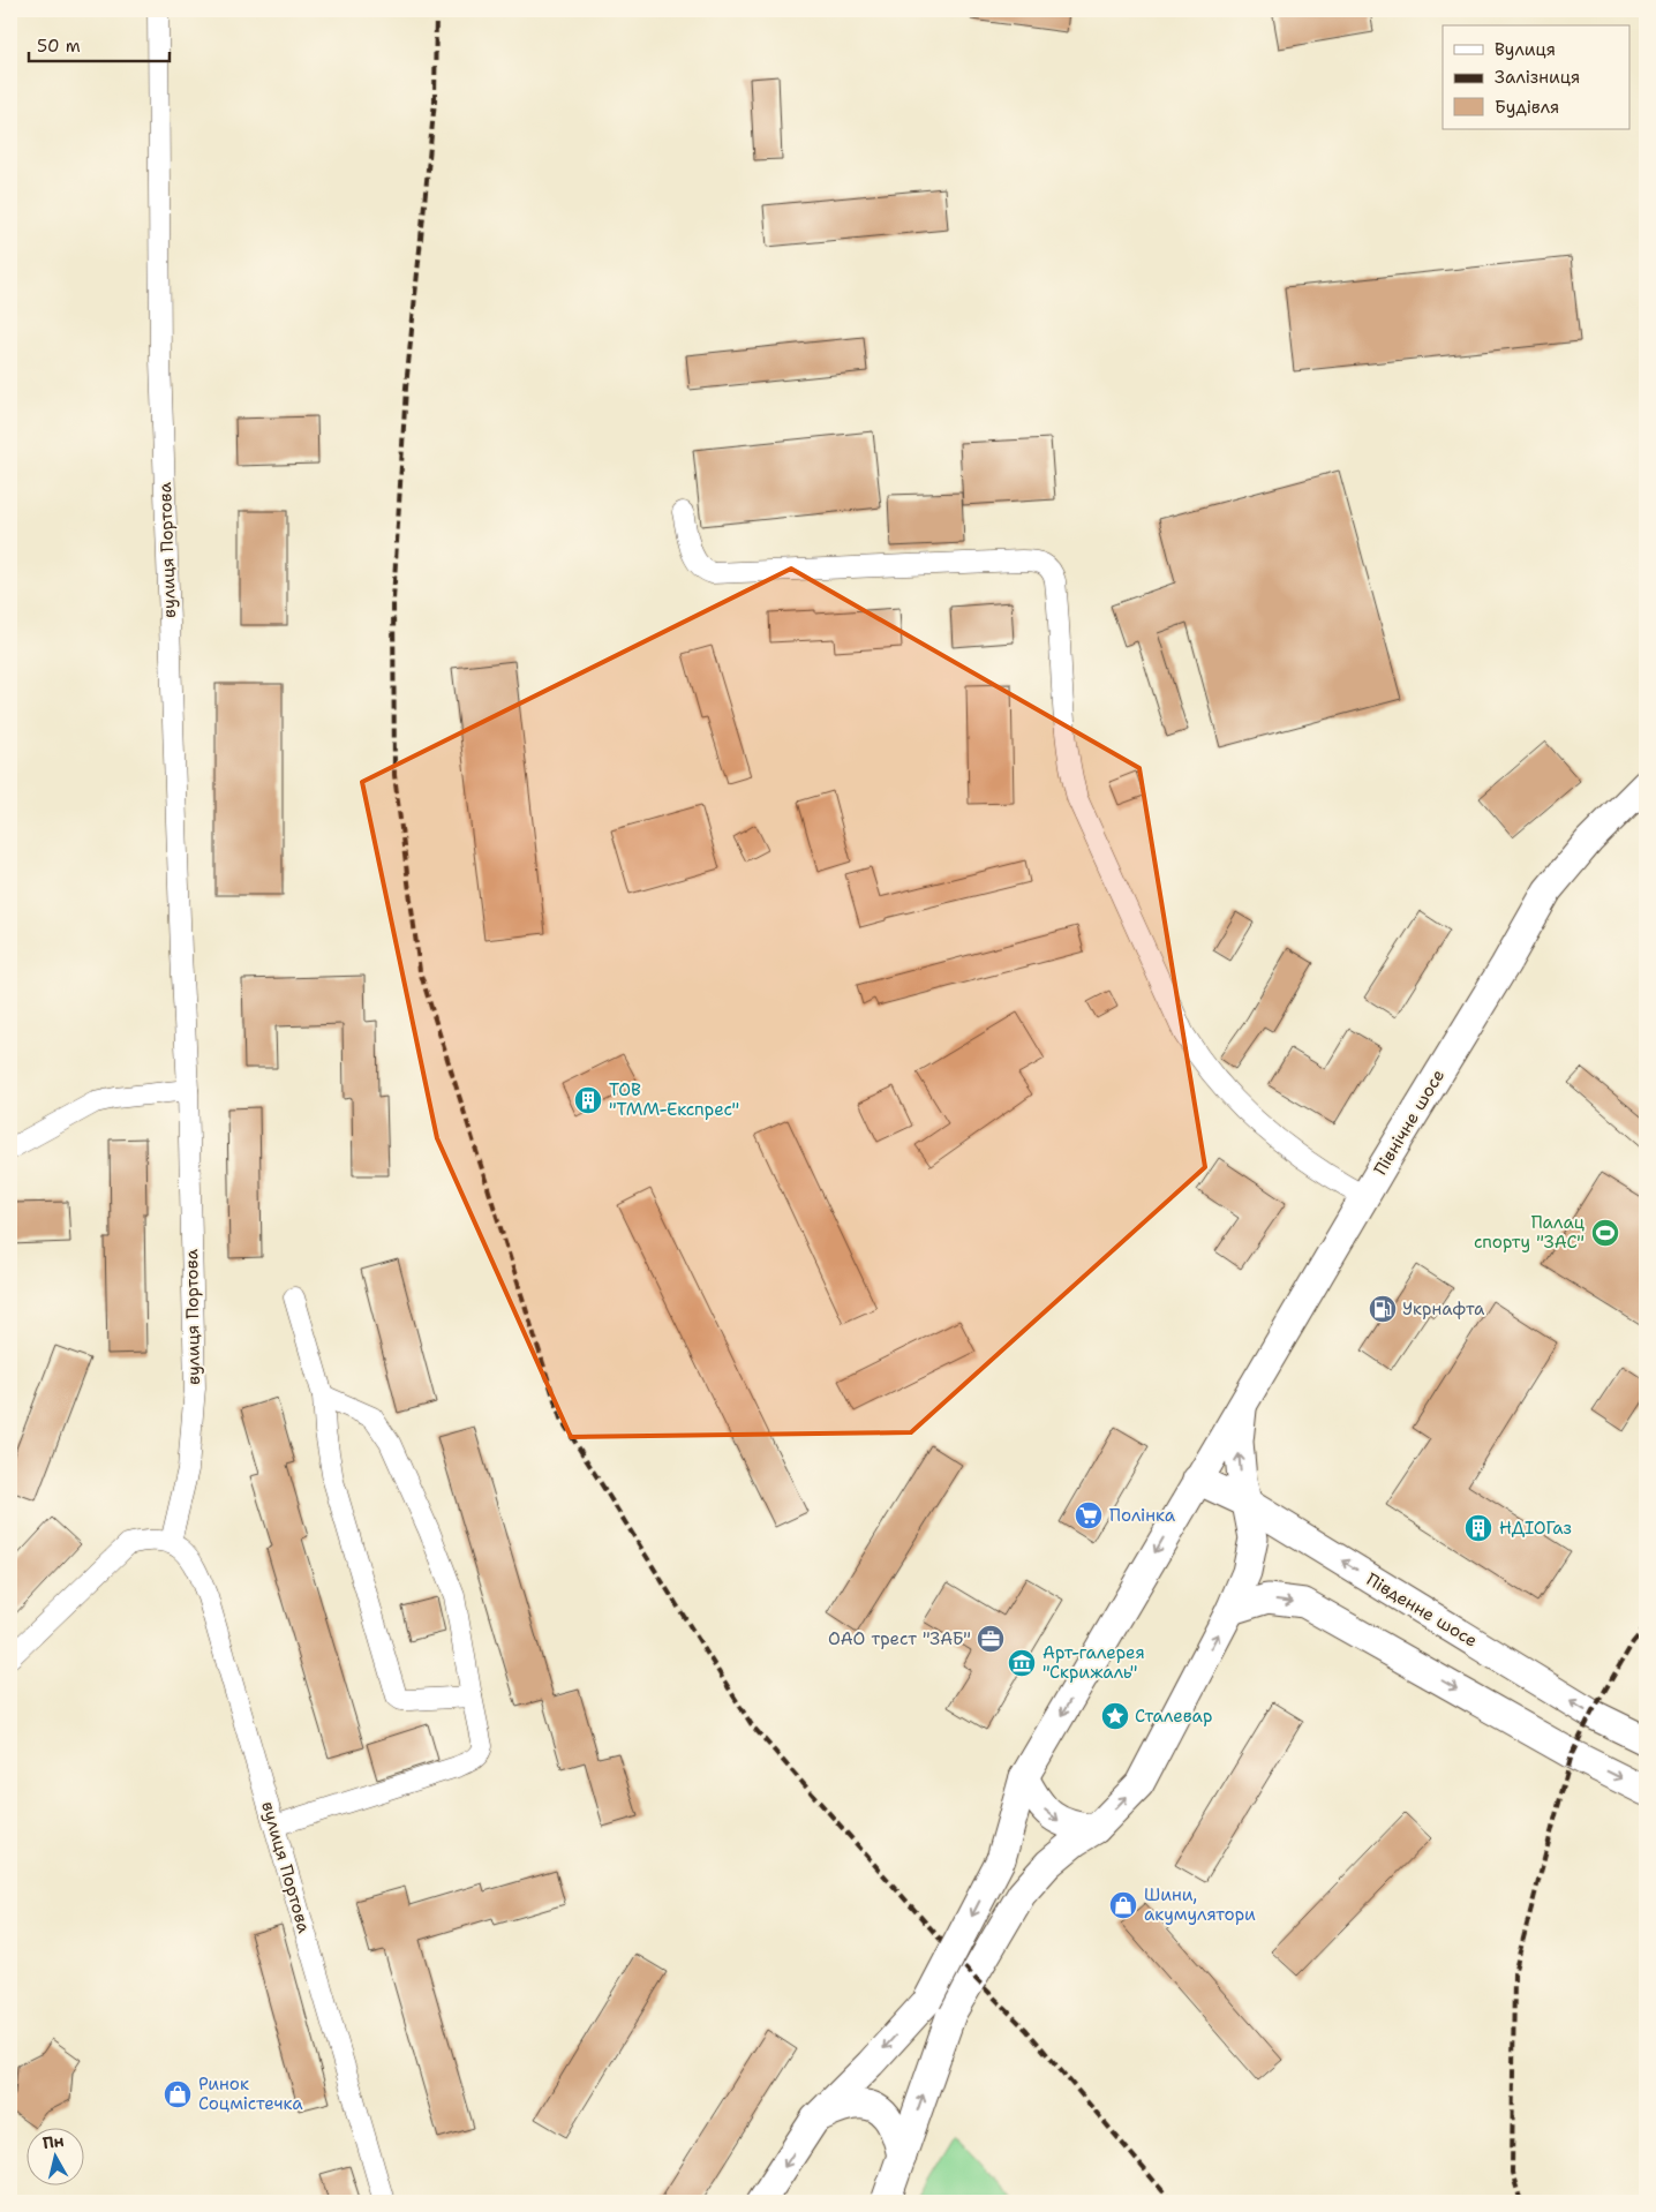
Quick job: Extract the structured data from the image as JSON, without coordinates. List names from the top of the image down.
{
  "streets": {
    "main road": ["Північне шосе", "Південне шосе"],
    "street": ["вулиця Портова"]
  },
  "crossings": [
    ["Північне шосе", "Південне шосе"]
  ],
  "places": {
    "building": ["ТОВ \"ТММ-Експрес\"", "НДІОГаз"],
    "sports": ["Палац спорту \"ЗАС\""],
    "fuel station": ["Укрнафта"],
    "supermarket": ["Полінка"],
    "office": ["ОАО трест \"ЗАБ\""],
    "museum": ["Арт-галерея \"Скрижаль\""],
    "place": ["Сталевар"],
    "shop": ["Шини, акумулятори", "Ринок Соцмістечка"]
  },
  "legend": ["Вулиця", "Залізниця", "Будівля"],
  "scale_bar": "50 m",
  "north": "top"
}
